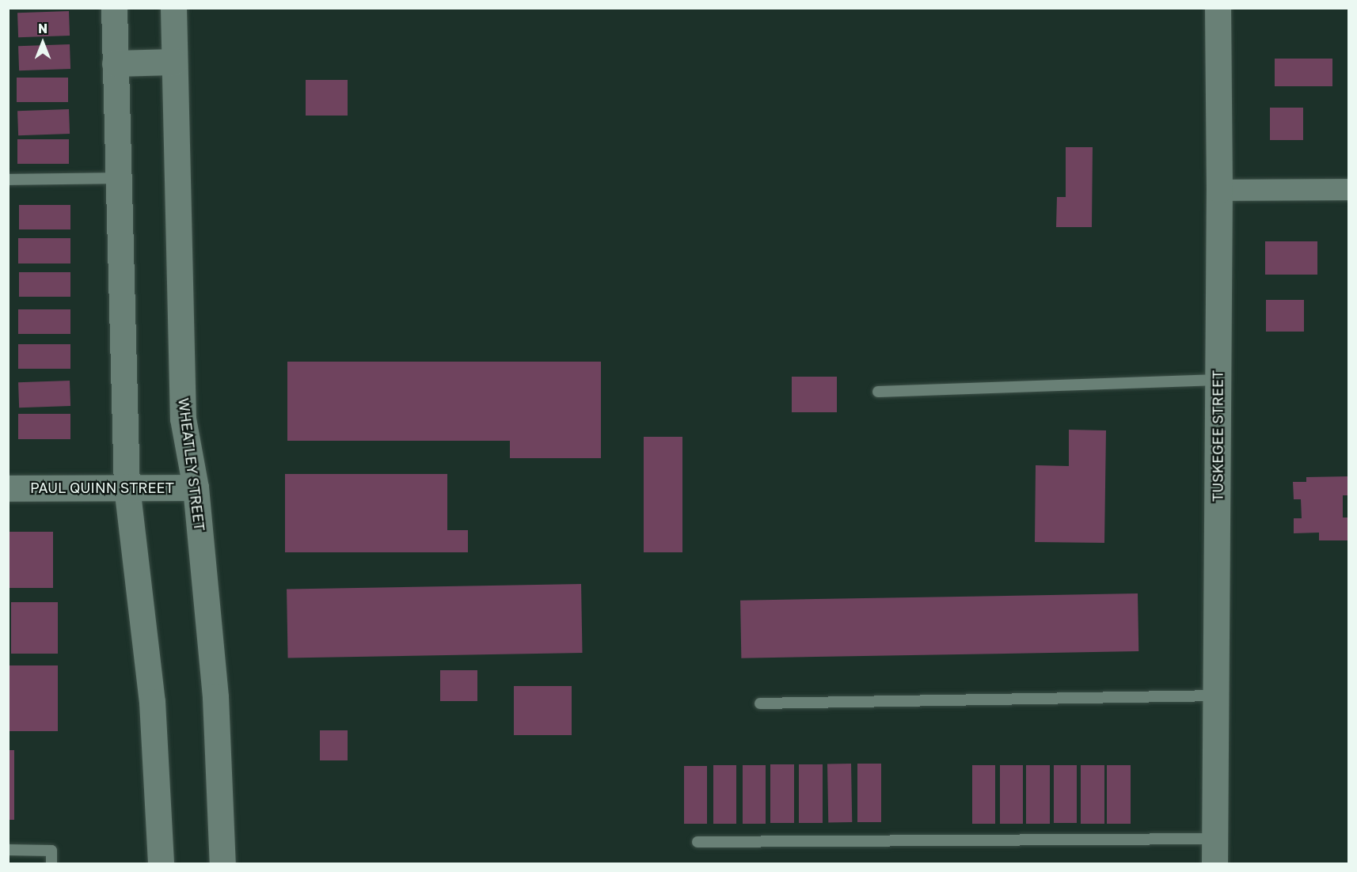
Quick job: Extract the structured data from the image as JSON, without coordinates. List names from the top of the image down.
{
  "streets": {
    "main road": ["TUSKEGEE STREET", "WHEATLEY STREET", "PAUL QUINN STREET"]
  },
  "crossings": [
    ["WHEATLEY STREET", "PAUL QUINN STREET"]
  ],
  "north": "top"
}
